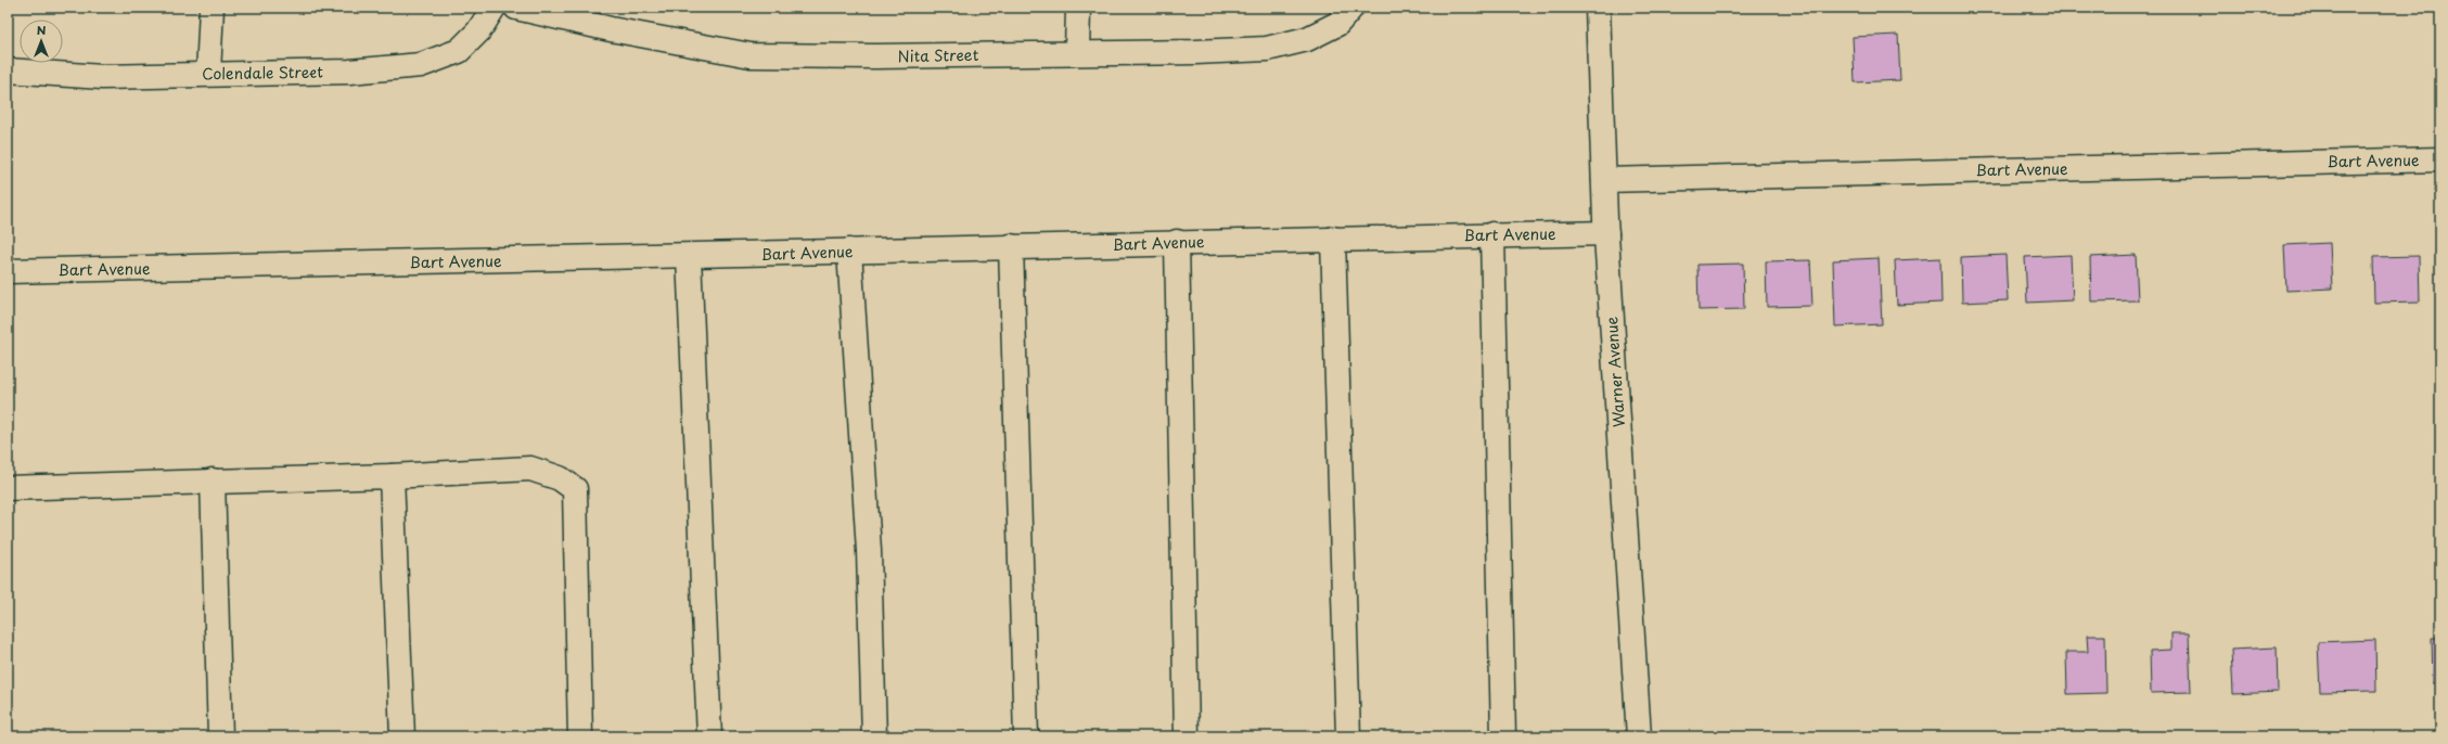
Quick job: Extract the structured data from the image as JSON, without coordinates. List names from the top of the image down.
{
  "streets": {
    "street": [
      "Nita Street",
      "Colendale Street",
      "Bart Avenue",
      "Warner Avenue"
    ]
  },
  "crossings": [
    ["Bart Avenue", "Warner Avenue"]
  ],
  "north": "top"
}
